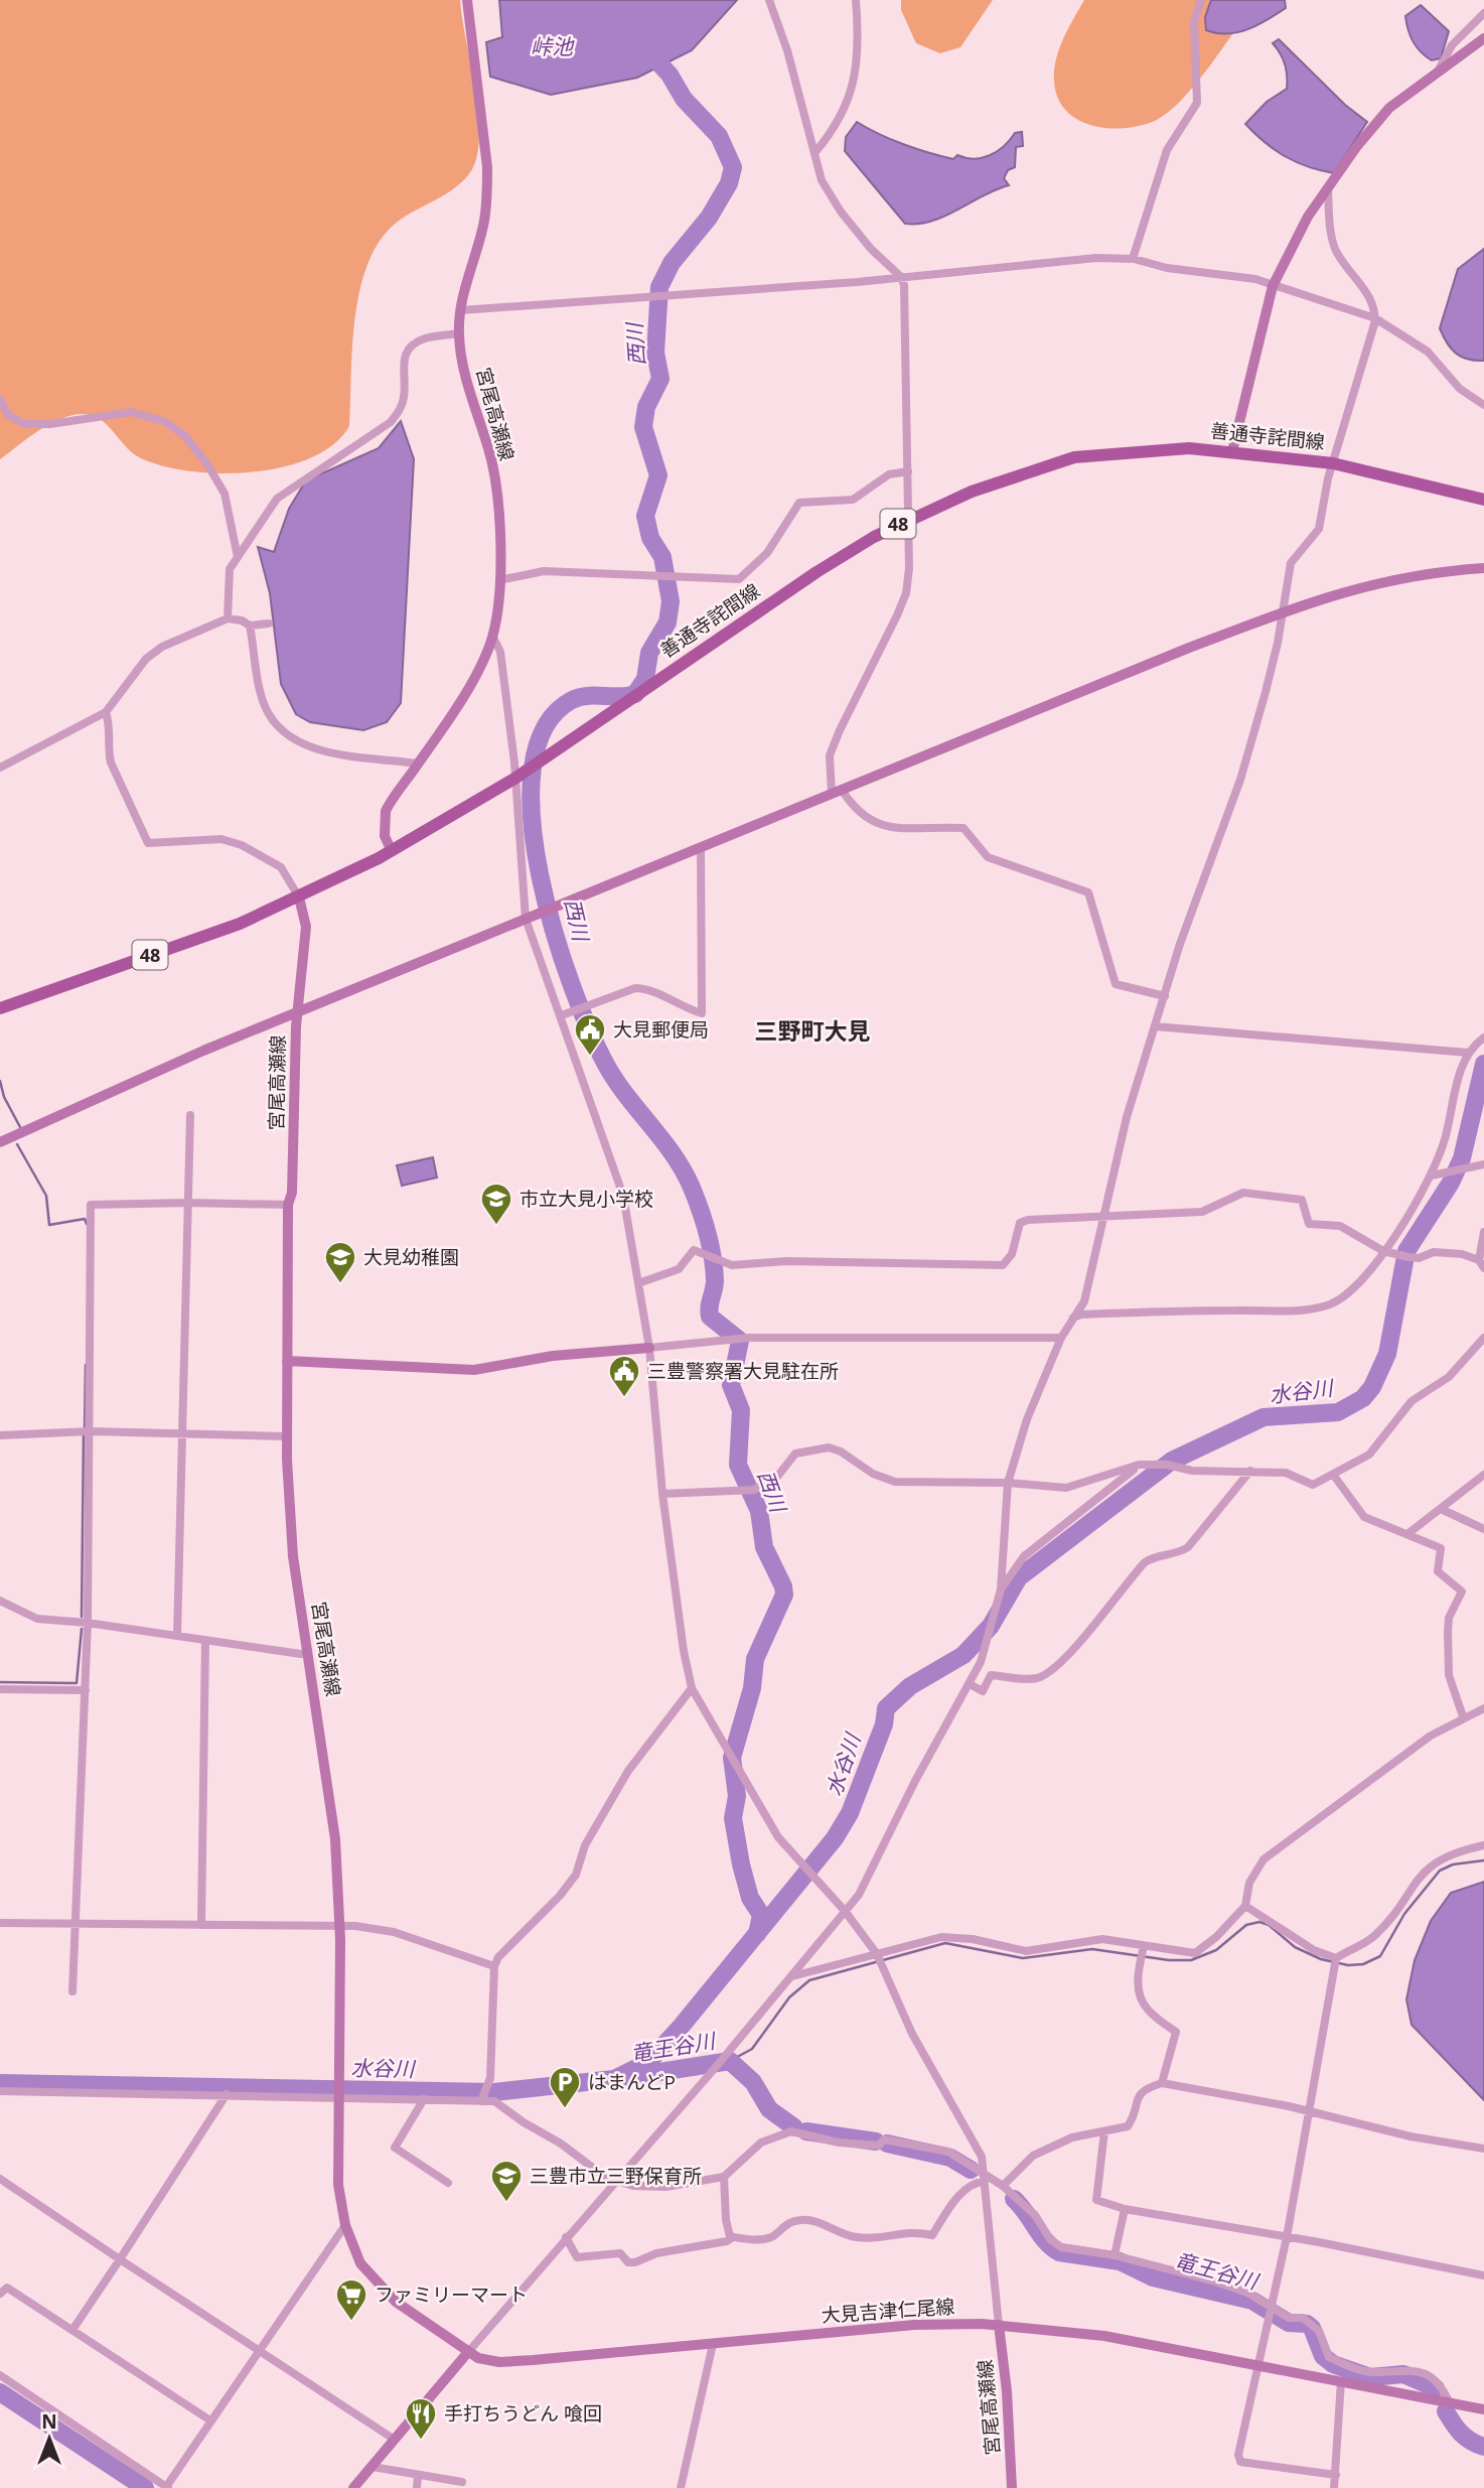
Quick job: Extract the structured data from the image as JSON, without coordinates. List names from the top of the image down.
{
  "streets": {
    "main road": [
      "宮尾高瀬線",
      "善通寺詫間線",
      "48",
      "大見吉津仁尾線"
    ]
  },
  "crossings": [
    ["宮尾高瀬線", "善通寺詫間線"],
    ["宮尾高瀬線", "大見吉津仁尾線"]
  ],
  "districts": ["三野町大見"],
  "water": [
    "峠池",
    "西川",
    "水谷川",
    "竜王谷川"
  ],
  "places": {
    "public building": ["大見郵便局", "三豊警察署大見駐在所"],
    "school or university": ["市立大見小学校", "大見幼稚園", "三豊市立三野保育所"],
    "parking": ["はまんどP"],
    "supermarket": ["ファミリーマート"],
    "restaurant": ["手打ちうどん 喰回"]
  },
  "north": "top"
}
